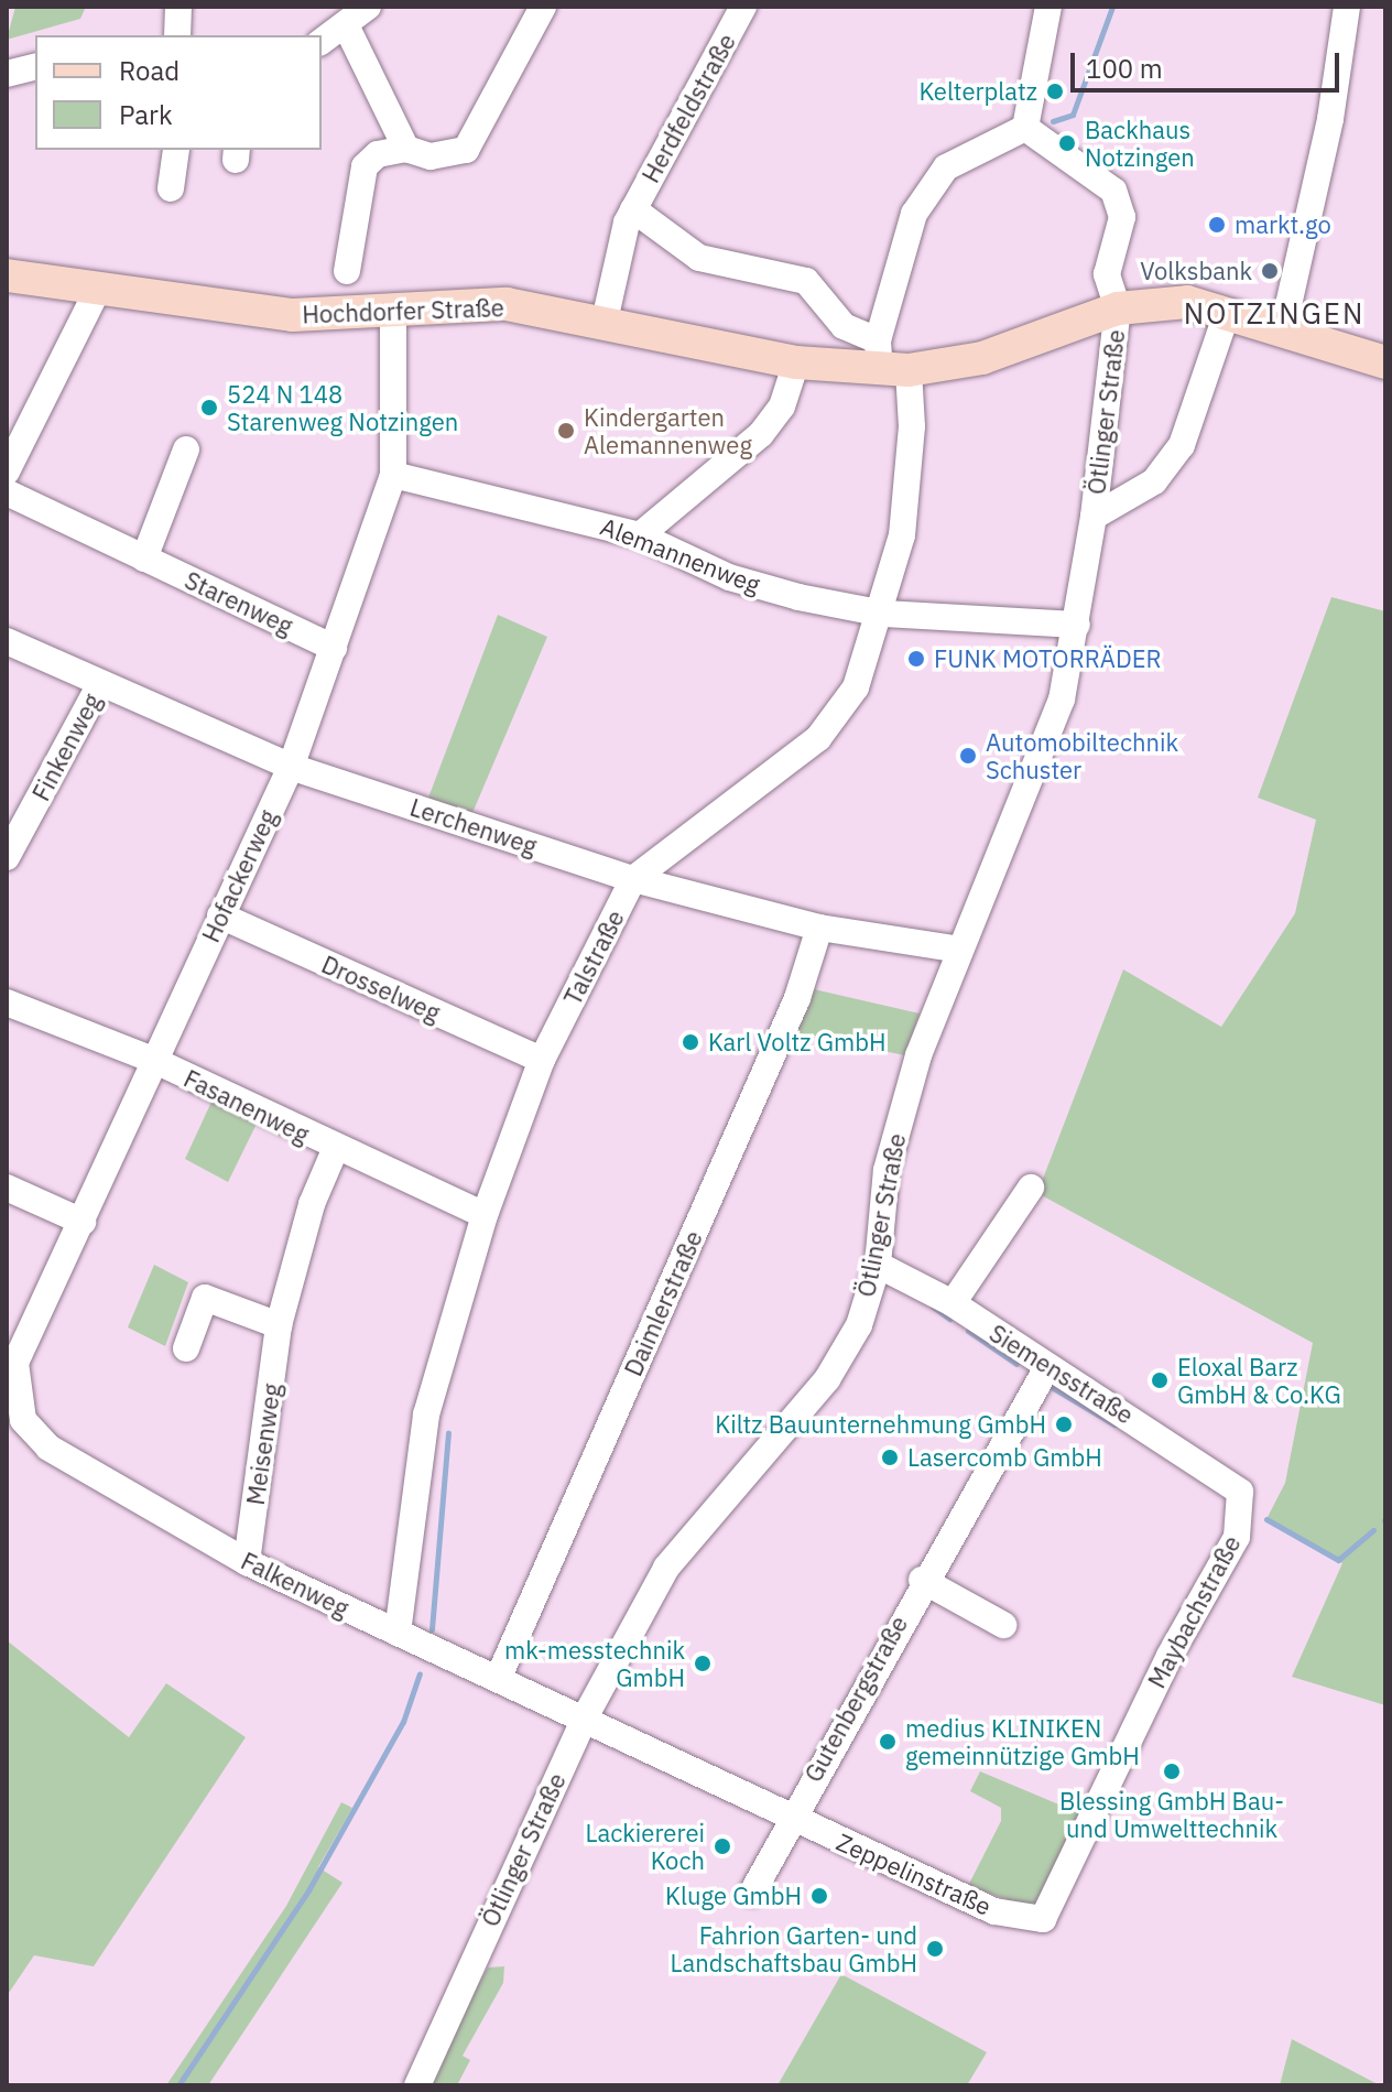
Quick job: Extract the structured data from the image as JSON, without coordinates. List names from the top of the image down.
{
  "streets": {
    "main road": ["Hochdorfer Straße"],
    "street": [
      "Herdfeldstraße",
      "Ötlinger Straße",
      "Alemannenweg",
      "Starenweg",
      "Finkenweg",
      "Lerchenweg",
      "Hofackerweg",
      "Talstraße",
      "Drosselweg",
      "Fasanenweg",
      "Daimlerstraße",
      "Siemensstraße",
      "Meisenweg",
      "Falkenweg",
      "Maybachstraße",
      "Gutenbergstraße",
      "Zeppelinstraße"
    ]
  },
  "crossings": [
    ["Herdfeldstraße", "Hochdorfer Straße"],
    ["Herdfeldstraße", "Talstraße"],
    ["Hochdorfer Straße", "Ötlinger Straße"],
    ["Hochdorfer Straße", "Hofackerweg"],
    ["Hochdorfer Straße", "Talstraße"],
    ["Ötlinger Straße", "Alemannenweg"],
    ["Ötlinger Straße", "Lerchenweg"],
    ["Ötlinger Straße", "Siemensstraße"],
    ["Ötlinger Straße", "Falkenweg"],
    ["Ötlinger Straße", "Zeppelinstraße"],
    ["Alemannenweg", "Hofackerweg"],
    ["Alemannenweg", "Talstraße"],
    ["Starenweg", "Hofackerweg"],
    ["Finkenweg", "Lerchenweg"],
    ["Lerchenweg", "Hofackerweg"],
    ["Lerchenweg", "Talstraße"],
    ["Lerchenweg", "Daimlerstraße"],
    ["Hofackerweg", "Drosselweg"],
    ["Hofackerweg", "Fasanenweg"],
    ["Hofackerweg", "Falkenweg"],
    ["Talstraße", "Drosselweg"],
    ["Talstraße", "Fasanenweg"],
    ["Talstraße", "Falkenweg"],
    ["Fasanenweg", "Meisenweg"],
    ["Daimlerstraße", "Falkenweg"],
    ["Siemensstraße", "Maybachstraße"],
    ["Siemensstraße", "Gutenbergstraße"],
    ["Meisenweg", "Falkenweg"],
    ["Falkenweg", "Zeppelinstraße"],
    ["Maybachstraße", "Zeppelinstraße"],
    ["Gutenbergstraße", "Zeppelinstraße"]
  ],
  "districts": ["NOTZINGEN"],
  "places": [
    "Kelterplatz",
    "Backhaus Notzingen",
    "markt.go",
    "Volksbank",
    "524 N 148 Starenweg Notzingen",
    "Kindergarten Alemannenweg",
    "FUNK MOTORRÄDER",
    "Automobiltechnik Schuster",
    "Karl Voltz GmbH",
    "Eloxal Barz GmbH & Co.KG",
    "Kiltz Bauunternehmung GmbH",
    "Lasercomb GmbH",
    "mk-messtechnik GmbH",
    "medius KLINIKEN gemeinnützige GmbH",
    "Blessing GmbH Bau- und Umwelttechnik",
    "Lackiererei Koch",
    "Kluge GmbH",
    "Fahrion Garten- und Landschaftsbau GmbH"
  ],
  "legend": ["Road", "Park"],
  "scale_bar": "100 m"
}
